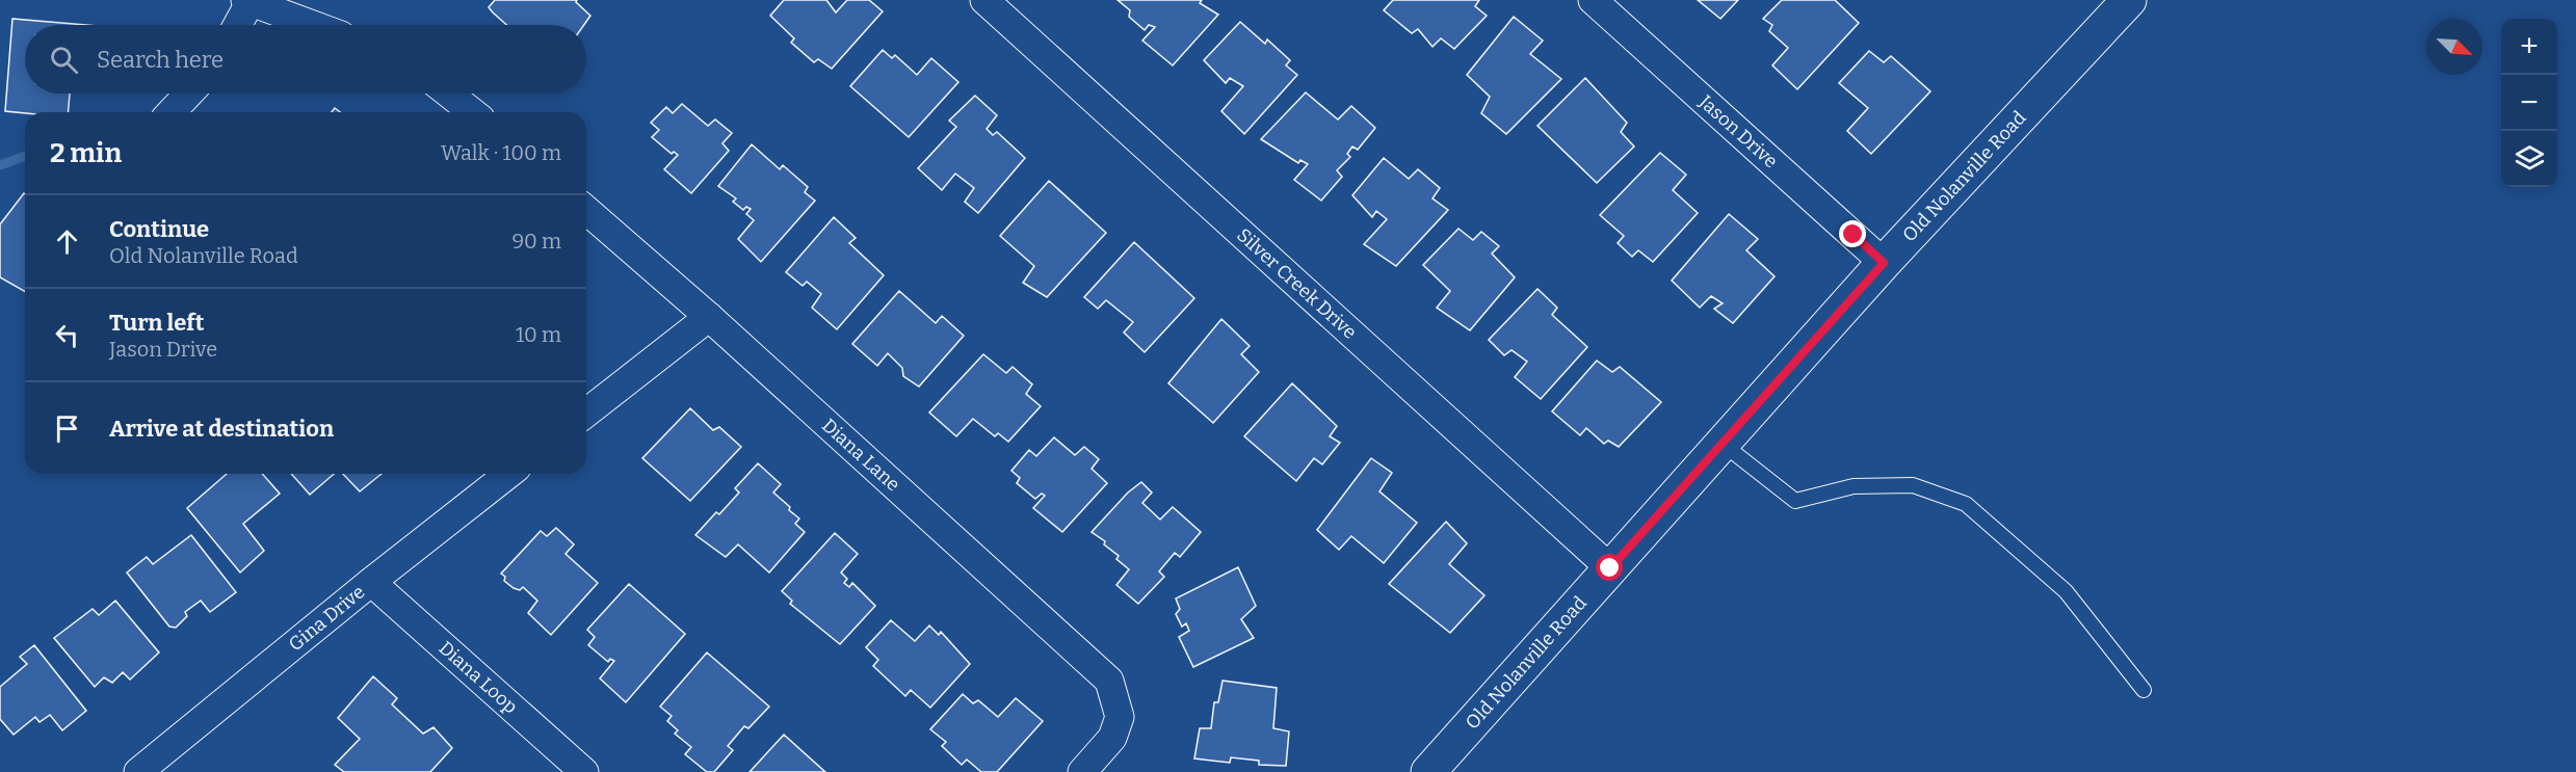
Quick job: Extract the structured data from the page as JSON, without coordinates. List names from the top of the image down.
{
  "streets": {
    "street": [
      "Jason Drive",
      "Old Nolanville Road",
      "Silver Creek Drive",
      "Diana Lane",
      "Gina Drive",
      "Diana Loop"
    ]
  },
  "crossings": [
    ["Jason Drive", "Old Nolanville Road"],
    ["Old Nolanville Road", "Silver Creek Drive"],
    ["Gina Drive", "Diana Loop"]
  ],
  "north": "bottom right",
  "page": {
    "map_buttons": ["+", "−"],
    "search": "Search here",
    "heading": ["2 min", "Walk · 100 m"],
    "list": [
      ["Continue", "Old Nolanville Road", "90 m"],
      ["Turn left", "Jason Drive", "10 m"],
      "Arrive at destination"
    ]
  }
}
